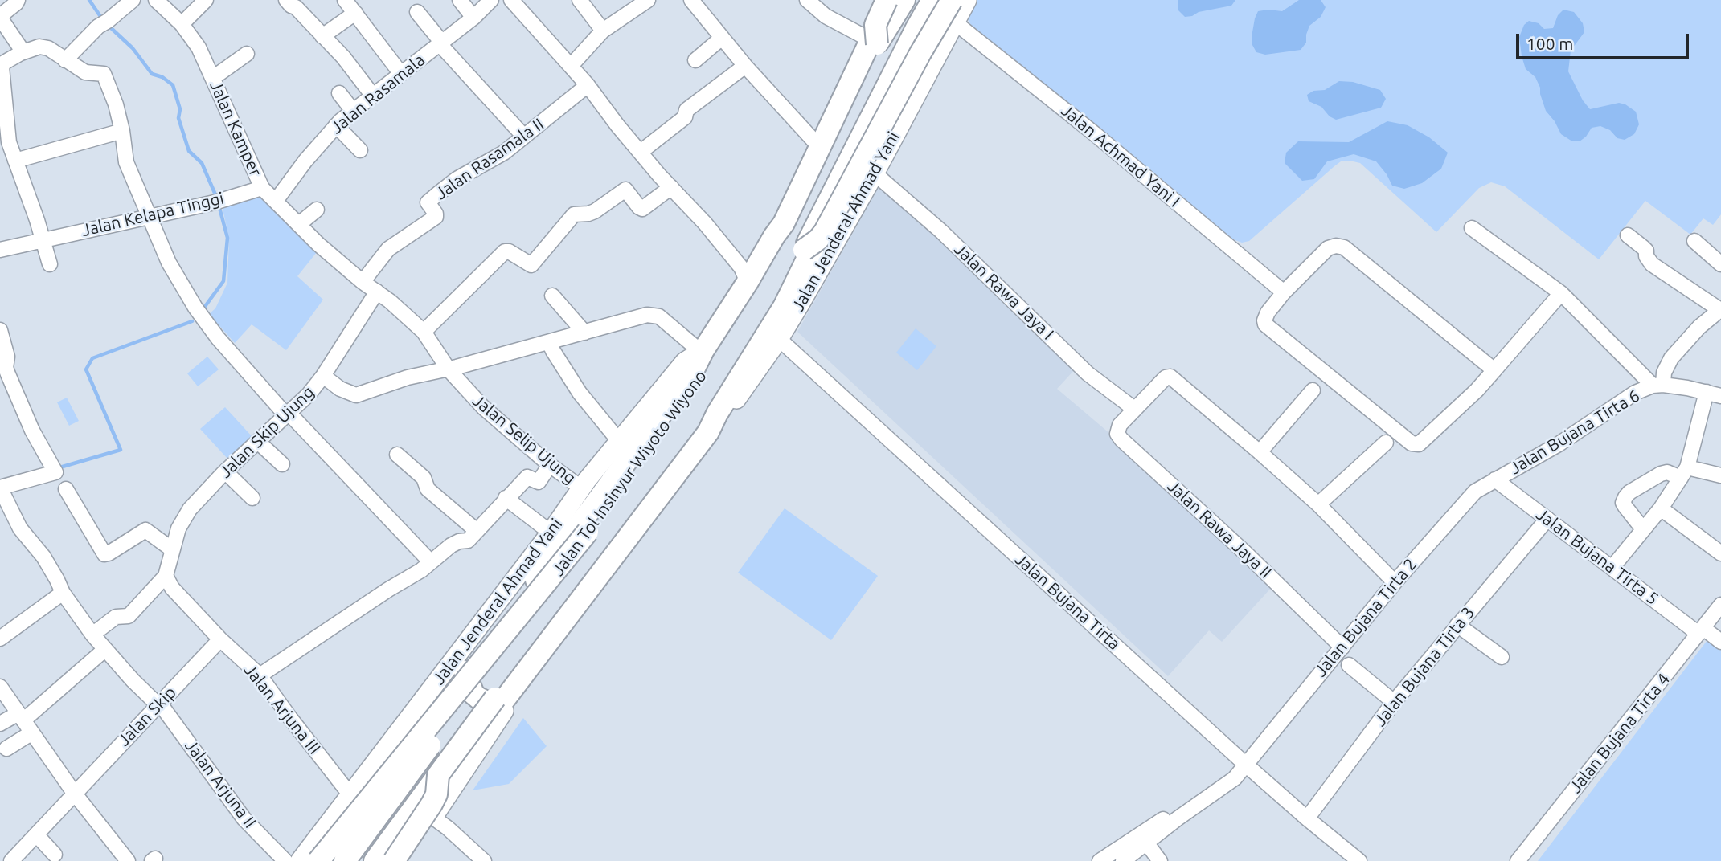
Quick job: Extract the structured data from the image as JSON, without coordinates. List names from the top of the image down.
{
  "streets": {
    "highway": ["Jalan Jenderal Ahmad Yani", "Jalan Tol Insinyur Wiyoto Wiyono"],
    "street": [
      "Jalan Rasamala",
      "Jalan Kamper",
      "Jalan Achmad Yani I",
      "Jalan Rasamala II",
      "Jalan Kelapa Tinggi",
      "Jalan Rawa Jaya I",
      "Jalan Skip Ujung",
      "Jalan Bujana Tirta 6",
      "Jalan Selip Ujung",
      "Jalan Rawa Jaya II",
      "Jalan Bujana Tirta 5",
      "Jalan Bujana Tirta",
      "Jalan Bujana Tirta 2",
      "Jalan Bujana Tirta 3",
      "Jalan Arjuna III",
      "Jalan Skip",
      "Jalan Bujana Tirta 4",
      "Jalan Arjuna II"
    ]
  },
  "crossings": [
    ["Jalan Rasamala", "Jalan Kamper"],
    ["Jalan Kamper", "Jalan Rasamala II"],
    ["Jalan Kamper", "Jalan Kelapa Tinggi"],
    ["Jalan Kamper", "Jalan Skip Ujung"],
    ["Jalan Kamper", "Jalan Selip Ujung"],
    ["Jalan Achmad Yani I", "Jalan Jenderal Ahmad Yani"],
    ["Jalan Jenderal Ahmad Yani", "Jalan Rawa Jaya I"],
    ["Jalan Jenderal Ahmad Yani", "Jalan Selip Ujung"],
    ["Jalan Jenderal Ahmad Yani", "Jalan Tol Insinyur Wiyoto Wiyono"],
    ["Jalan Jenderal Ahmad Yani", "Jalan Bujana Tirta"],
    ["Jalan Jenderal Ahmad Yani", "Jalan Arjuna III"],
    ["Jalan Rawa Jaya I", "Jalan Rawa Jaya II"],
    ["Jalan Skip Ujung", "Jalan Selip Ujung"],
    ["Jalan Skip Ujung", "Jalan Arjuna III"],
    ["Jalan Bujana Tirta 6", "Jalan Bujana Tirta 5"],
    ["Jalan Bujana Tirta 6", "Jalan Bujana Tirta 2"],
    ["Jalan Rawa Jaya II", "Jalan Bujana Tirta 2"],
    ["Jalan Bujana Tirta 5", "Jalan Bujana Tirta 2"],
    ["Jalan Bujana Tirta 5", "Jalan Bujana Tirta 3"],
    ["Jalan Bujana Tirta 5", "Jalan Bujana Tirta 4"],
    ["Jalan Bujana Tirta", "Jalan Bujana Tirta 2"],
    ["Jalan Bujana Tirta", "Jalan Bujana Tirta 3"],
    ["Jalan Arjuna III", "Jalan Skip"],
    ["Jalan Skip", "Jalan Arjuna II"]
  ],
  "scale_bar": "100 m"
}
